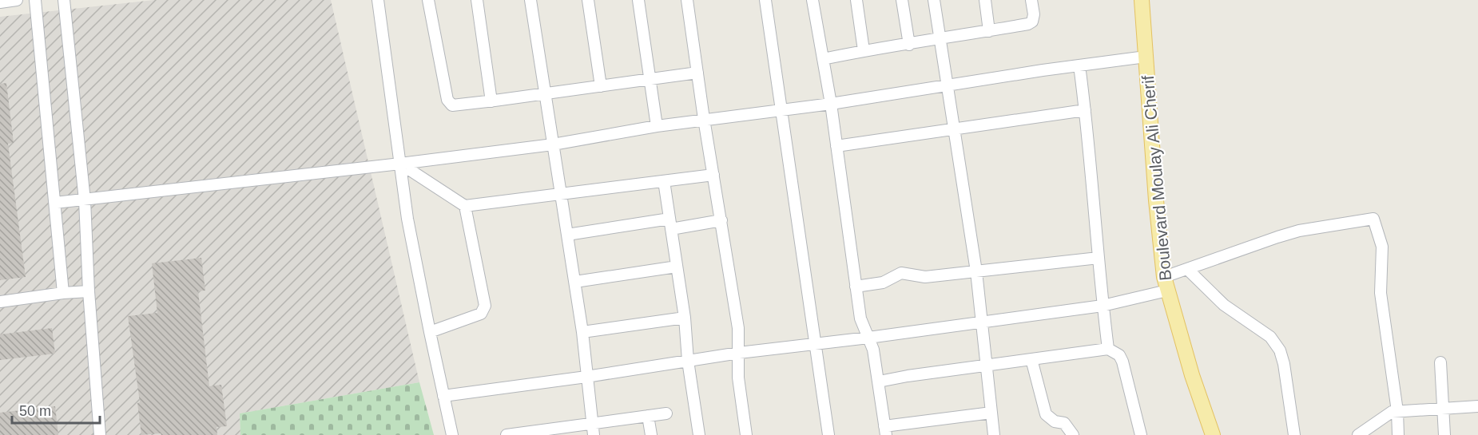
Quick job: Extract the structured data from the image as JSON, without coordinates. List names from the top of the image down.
{
  "streets": {
    "main road": ["Boulevard Moulay Ali Cherif"]
  },
  "scale_bar": "50 m"
}
